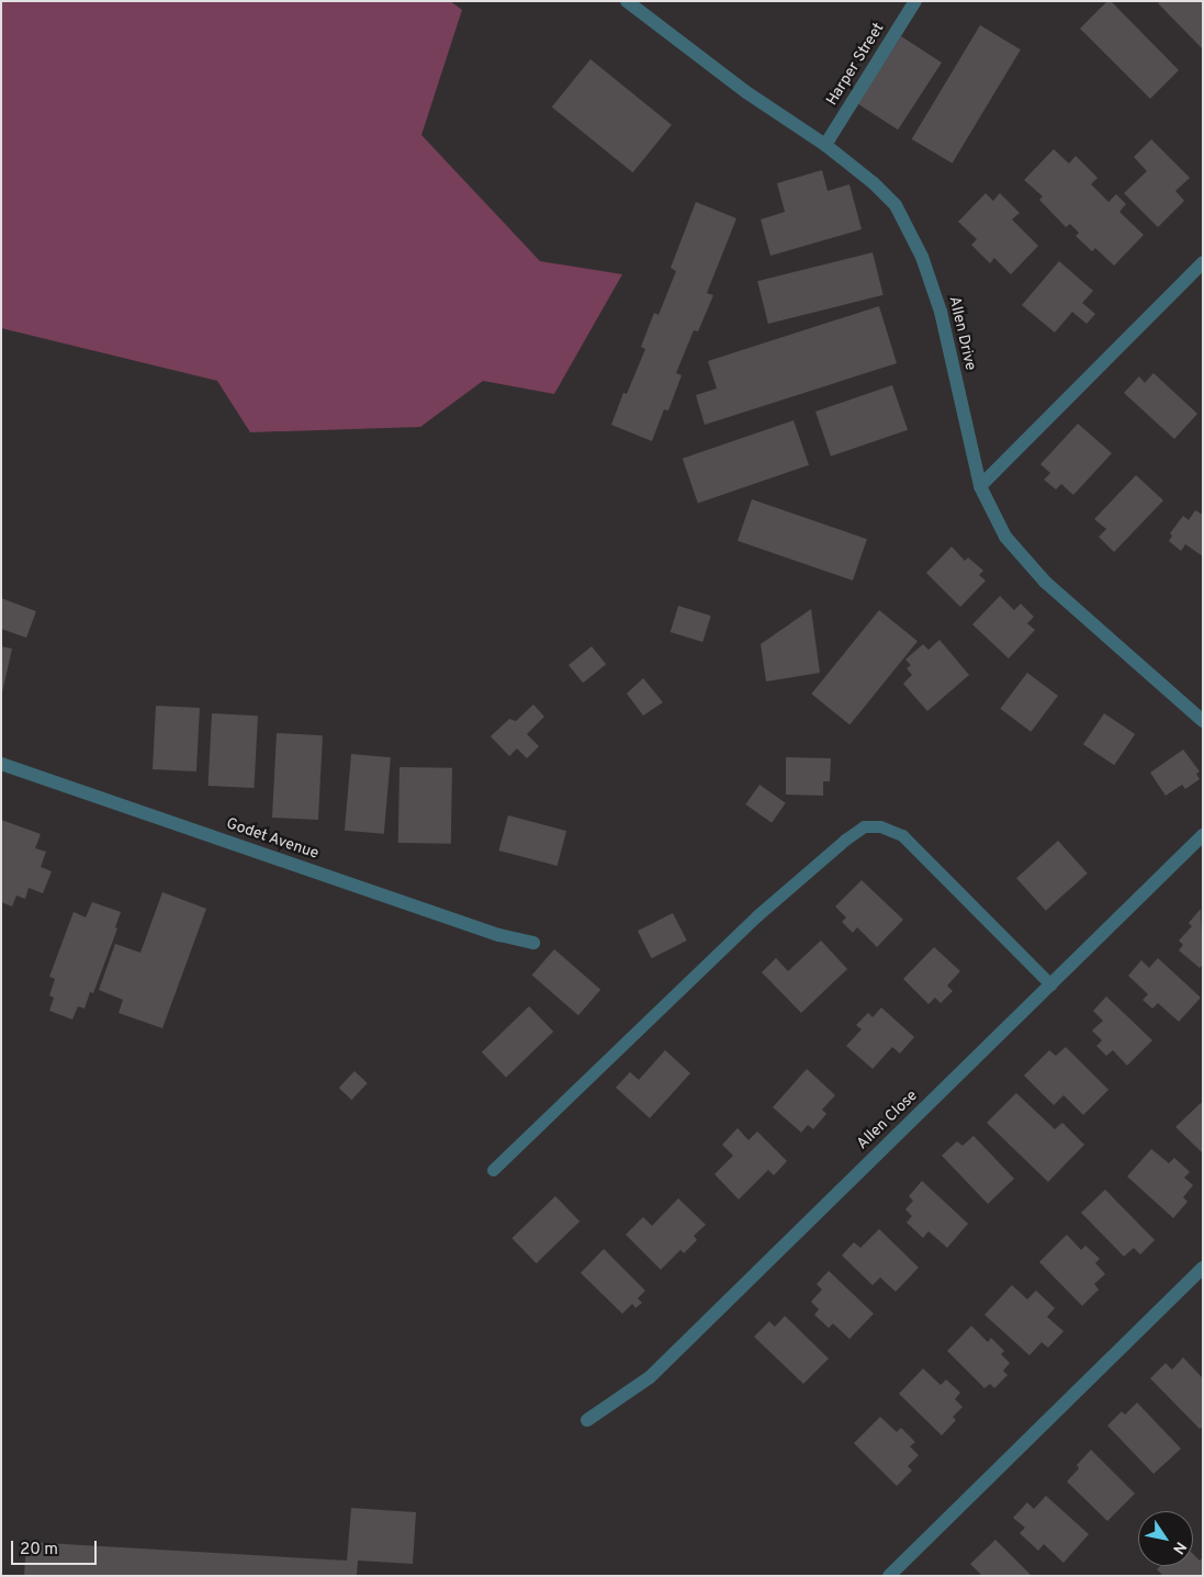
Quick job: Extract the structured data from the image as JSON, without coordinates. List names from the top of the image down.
{
  "streets": {
    "street": [
      "Harper Street",
      "Allen Drive",
      "Godet Avenue",
      "Allen Close"
    ]
  },
  "crossings": [
    ["Harper Street", "Allen Drive"]
  ],
  "scale_bar": "20 m",
  "north": "bottom right"
}
